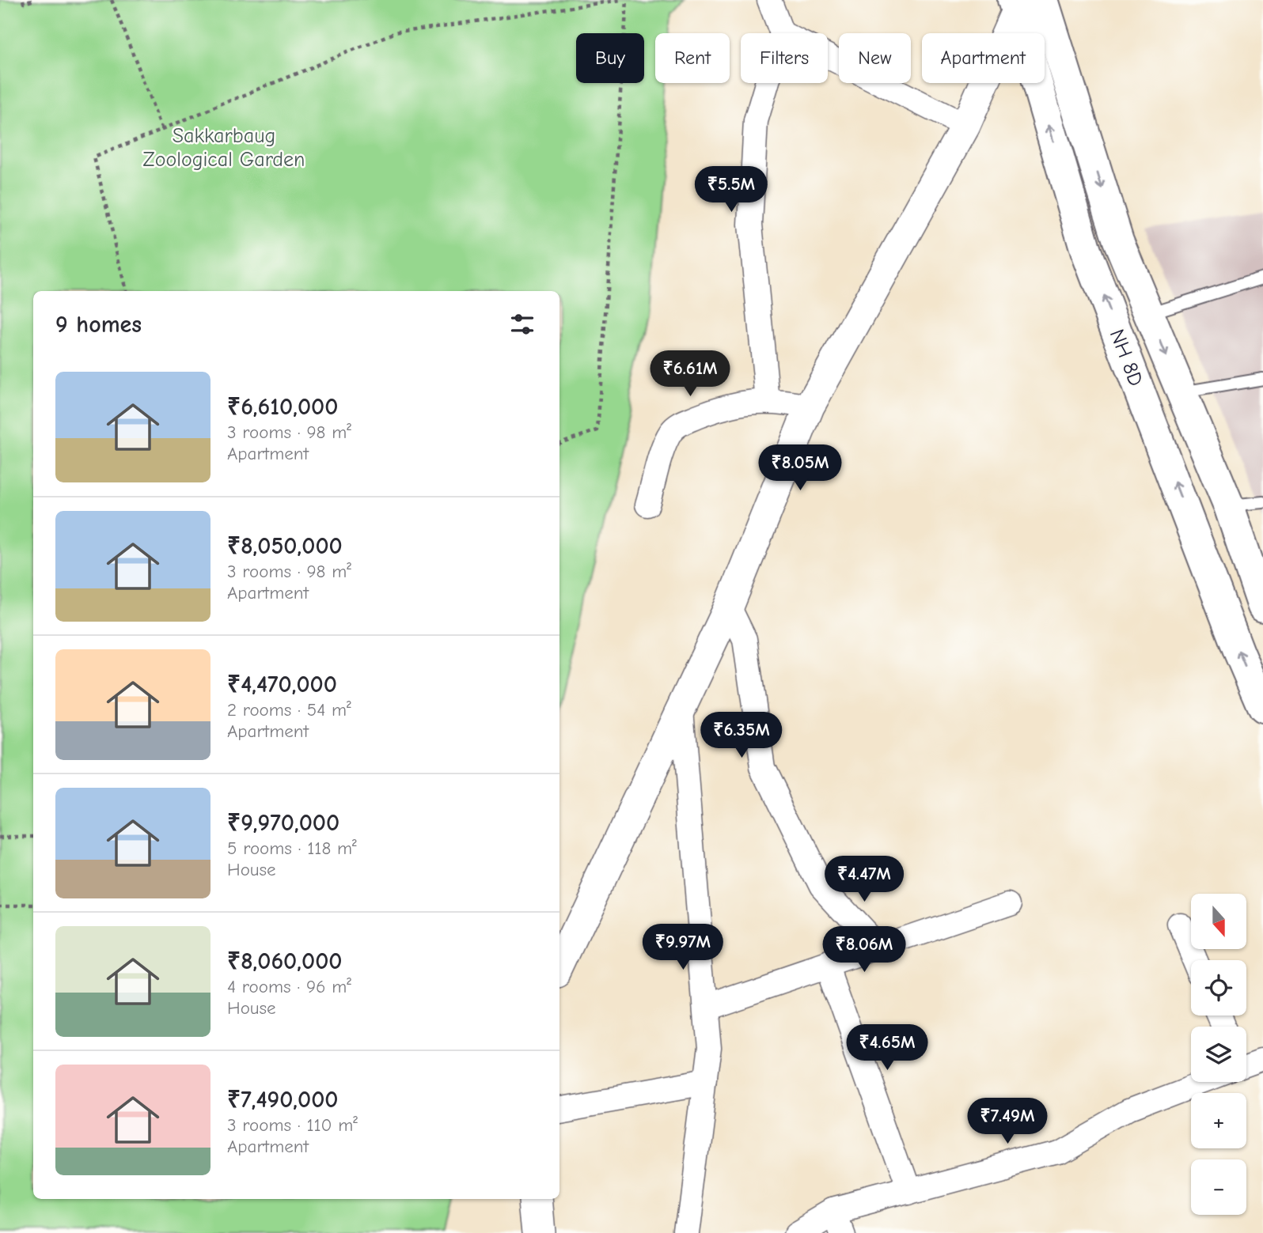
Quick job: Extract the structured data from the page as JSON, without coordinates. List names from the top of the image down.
{
  "streets": {
    "main road": ["NH 8D"]
  },
  "parks": ["Sakkarbaug Zoological Garden"],
  "north": "bottom",
  "page": {
    "chip": [
      "Buy",
      "Rent",
      "Filters",
      "New",
      "Apartment"
    ],
    "price": [
      "₹5.5M",
      "₹6.61M",
      "₹8.05M",
      "₹6.35M",
      "₹4.47M",
      "₹9.97M",
      "₹8.06M",
      "₹4.65M",
      "₹7.49M"
    ],
    "heading": "9 homes",
    "list": [
      {
        "name": "₹6,610,000",
        "note": "3 rooms · 98 m² · Apartment"
      },
      {
        "name": "₹8,050,000",
        "note": "3 rooms · 98 m² · Apartment"
      },
      {
        "name": "₹4,470,000",
        "note": "2 rooms · 54 m² · Apartment"
      },
      {
        "name": "₹9,970,000",
        "note": "5 rooms · 118 m² · House"
      },
      {
        "name": "₹8,060,000",
        "note": "4 rooms · 96 m² · House"
      },
      {
        "name": "₹7,490,000",
        "note": "3 rooms · 110 m² · Apartment"
      }
    ],
    "map_buttons": ["+", "−"]
  }
}
